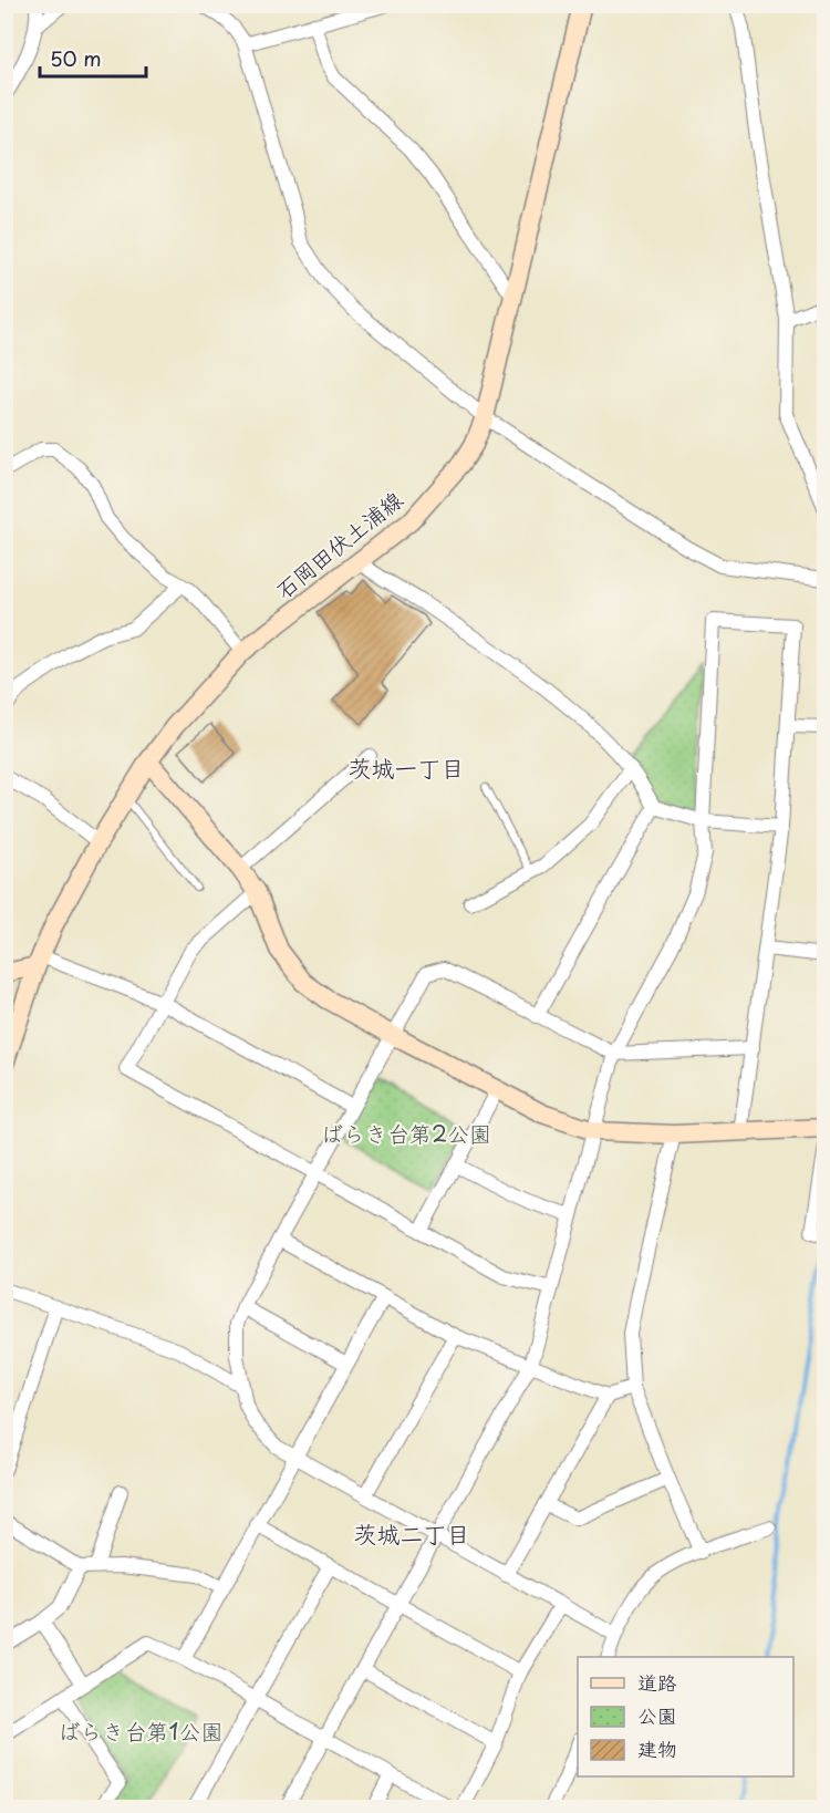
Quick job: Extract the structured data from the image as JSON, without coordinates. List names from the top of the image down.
{
  "streets": {
    "main road": ["石岡田伏土浦線"]
  },
  "districts": ["茨城一丁目", "茨城二丁目"],
  "parks": ["ばらき台第2公園", "ばらき台第1公園"],
  "legend": ["道路", "公園", "建物"],
  "scale_bar": "50 m"
}
